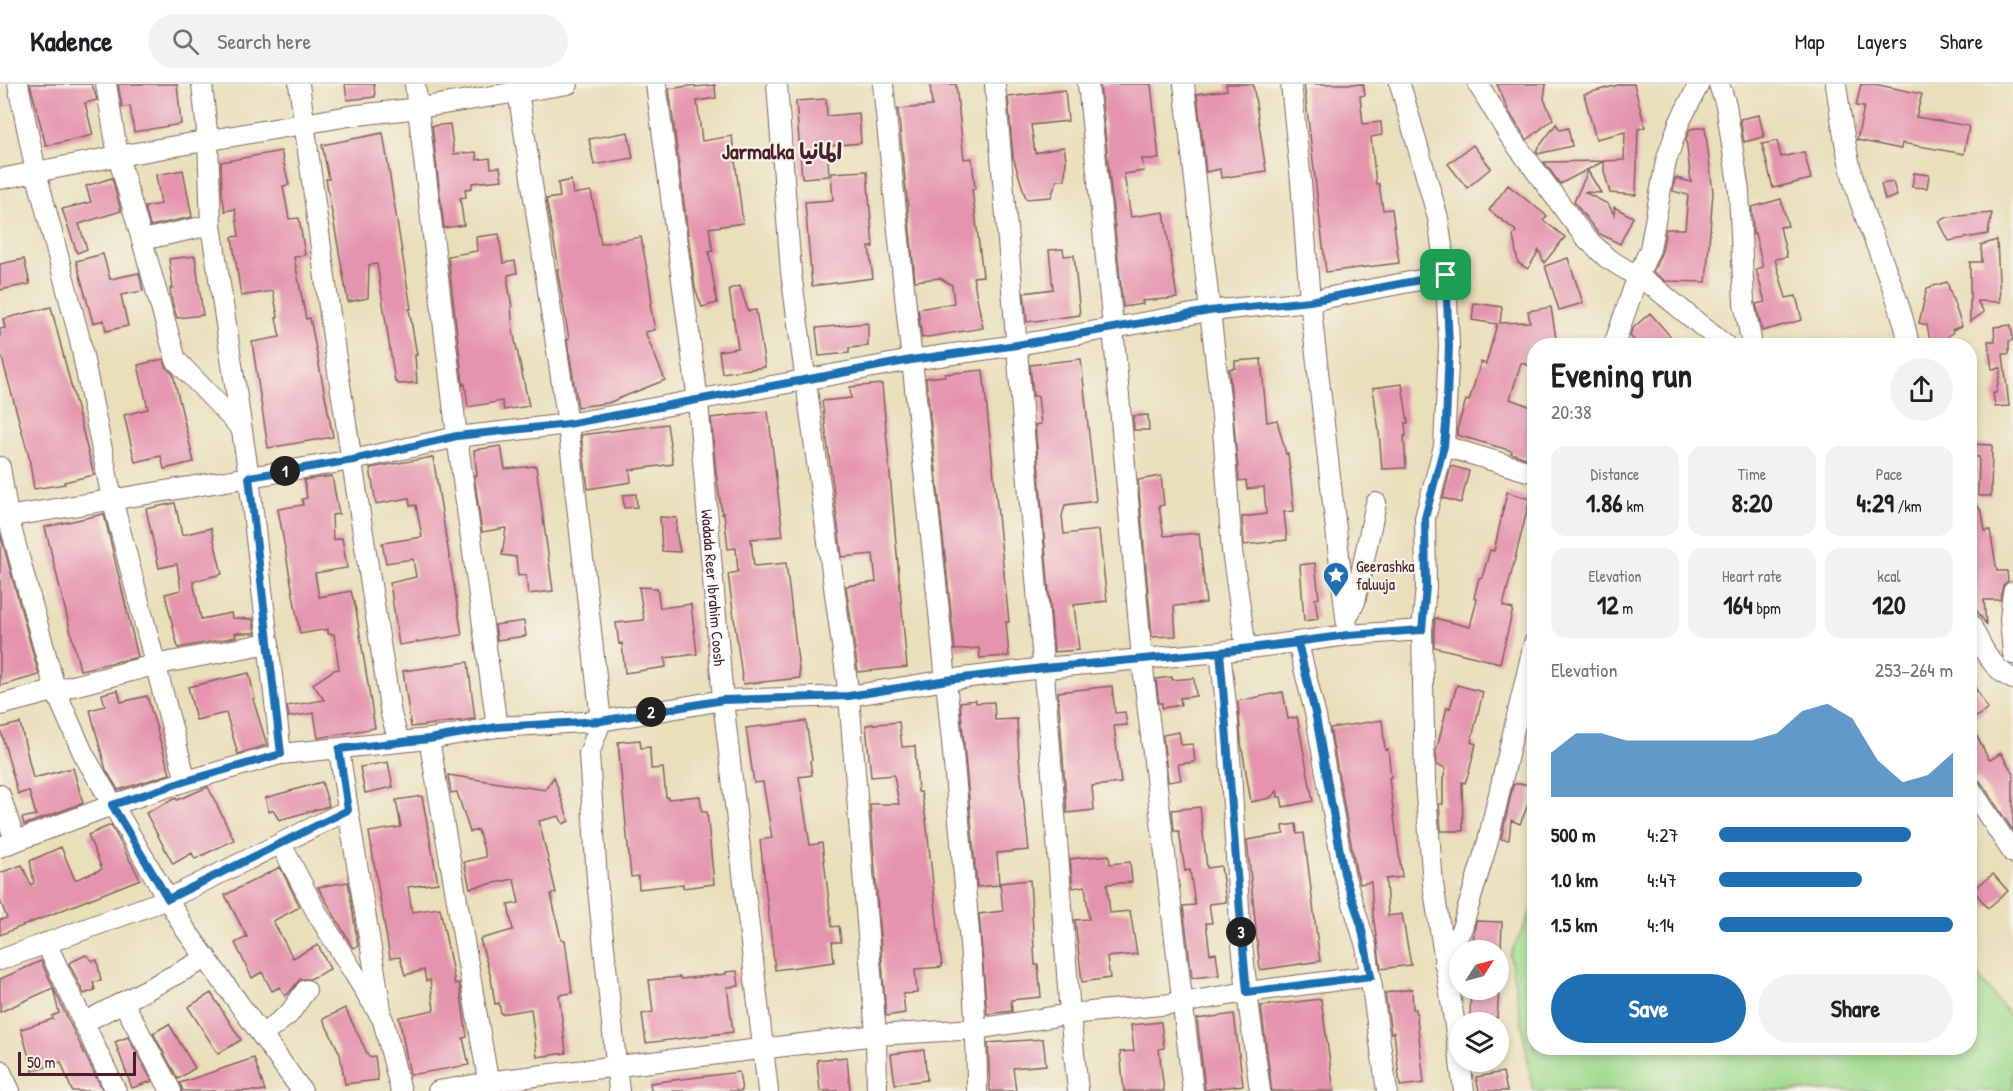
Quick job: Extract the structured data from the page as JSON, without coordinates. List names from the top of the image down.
{
  "streets": {
    "street": ["Wadada Reer Ibrahim Coosh"]
  },
  "districts": ["Jarmalka المانيا"],
  "places": {
    "place": ["Geerashka faluuja"]
  },
  "scale_bar": "50 m",
  "north": "top right",
  "page": {
    "header": "Kadence",
    "search": "Search here",
    "nav": ["Map", "Layers", "Share"],
    "heading": ["Evening run", "20:38"],
    "stats": [
      ["Distance", "1.86 km"],
      ["Time", "8:20"],
      ["Pace", "4:29 /km"],
      ["Elevation", "12 m"],
      ["Heart rate", "164 bpm"],
      ["kcal", "120"]
    ],
    "pins": ["1", "2", "3"],
    "chart": ["Elevation", "253–264 m"],
    "list": [
      {
        "name": "500 m",
        "note": "4:27"
      },
      {
        "name": "1.0 km",
        "note": "4:47"
      },
      {
        "name": "1.5 km",
        "note": "4:14"
      }
    ],
    "buttons": ["Save", "Share"],
    "scale": "50 m"
  }
}
